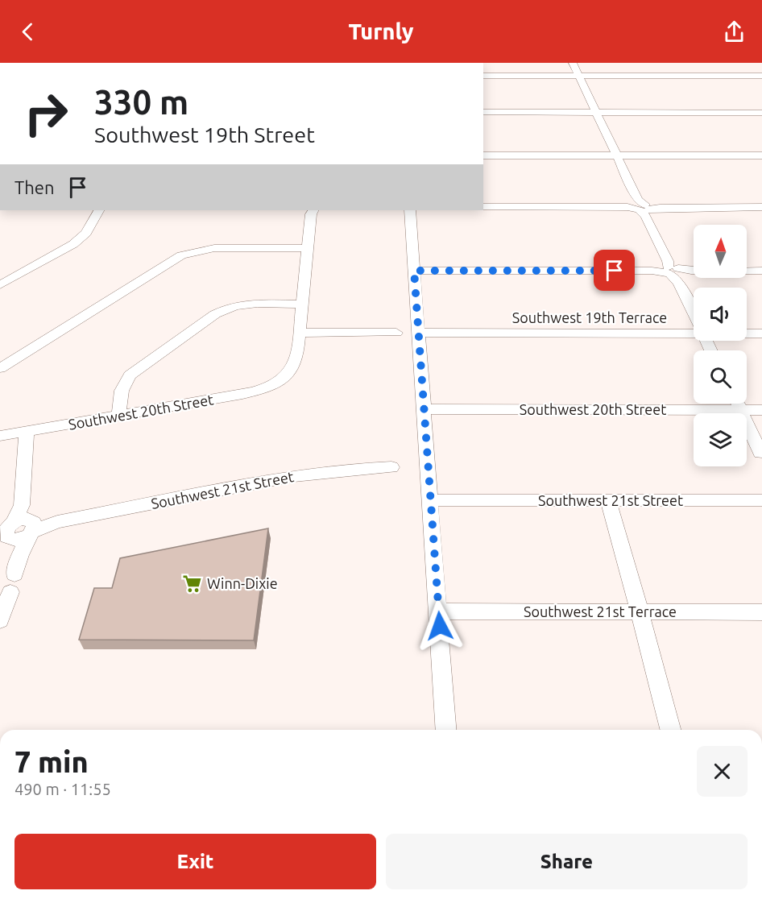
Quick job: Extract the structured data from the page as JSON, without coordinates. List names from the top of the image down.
{
  "streets": {
    "street": [
      "Southwest 19th Terrace",
      "Southwest 20th Street",
      "Southwest 21st Street",
      "Southwest 21st Terrace"
    ]
  },
  "places": {
    "supermarket": ["Winn-Dixie"]
  },
  "north": "top",
  "page": {
    "header": "Turnly",
    "turn": ["330 m", "Southwest 19th Street"],
    "then": "Then",
    "heading": ["7 min", "490 m · 11:55"],
    "buttons": ["Exit", "Share"]
  }
}
